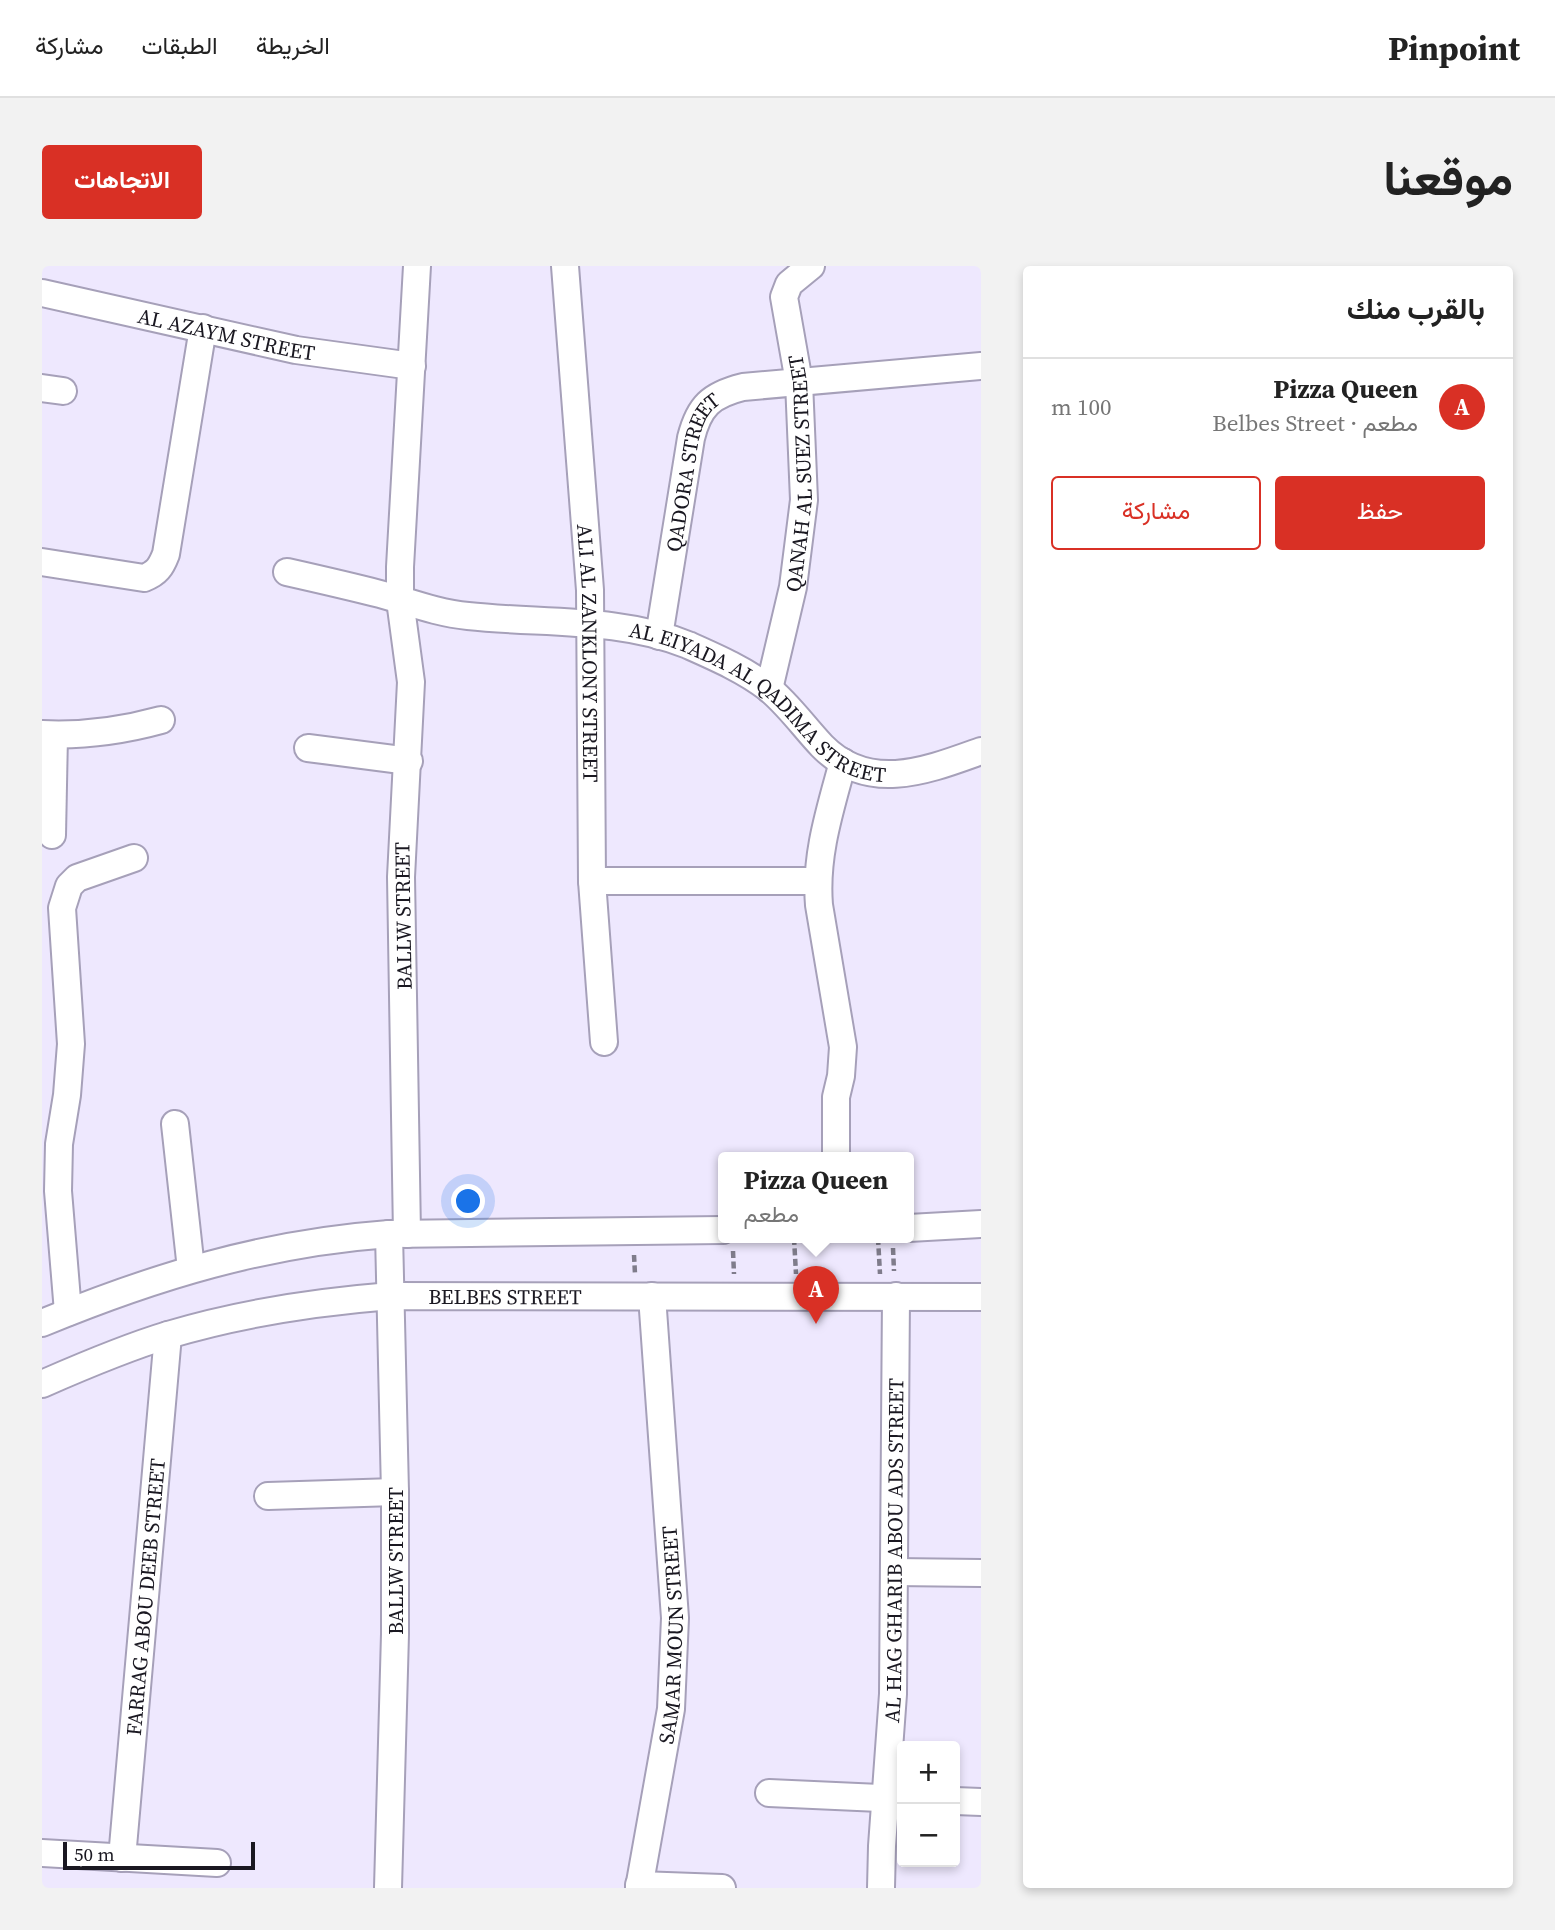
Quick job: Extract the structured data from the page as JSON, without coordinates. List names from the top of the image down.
{
  "streets": {
    "street": [
      "AL AZAYM STREET",
      "QANAH AL SUEZ STREET",
      "QADORA STREET",
      "ALI AL ZANKLONY STREET",
      "AL EIYADA AL QADIMA STREET",
      "BALLW STREET",
      "BELBES STREET",
      "AL HAG GHARIB ABOU ADS STREET",
      "FARRAG ABOU DEEB STREET",
      "SAMAR MOUN STREET"
    ]
  },
  "crossings": [
    ["AL AZAYM STREET", "BALLW STREET"],
    ["QANAH AL SUEZ STREET", "QADORA STREET"],
    ["QANAH AL SUEZ STREET", "AL EIYADA AL QADIMA STREET"],
    ["QADORA STREET", "AL EIYADA AL QADIMA STREET"],
    ["ALI AL ZANKLONY STREET", "AL EIYADA AL QADIMA STREET"],
    ["AL EIYADA AL QADIMA STREET", "BALLW STREET"],
    ["BALLW STREET", "BELBES STREET"],
    ["BELBES STREET", "AL HAG GHARIB ABOU ADS STREET"],
    ["BELBES STREET", "FARRAG ABOU DEEB STREET"],
    ["BELBES STREET", "SAMAR MOUN STREET"]
  ],
  "scale_bar": "50 m",
  "page": {
    "header": "Pinpoint",
    "nav": ["الخريطة", "الطبقات", "مشاركة"],
    "title": "موقعنا",
    "buttons": [
      "الاتجاهات",
      ["حفظ", "مشاركة"]
    ],
    "heading": "بالقرب منك",
    "list": [
      {
        "mark": "A",
        "name": "Pizza Queen",
        "note": "مطعم · Belbes Street",
        "value": "100 m"
      }
    ],
    "popup": ["Pizza Queen", "مطعم"],
    "pins": "A",
    "map_buttons": ["+", "−"],
    "scale": "50 m"
  }
}
